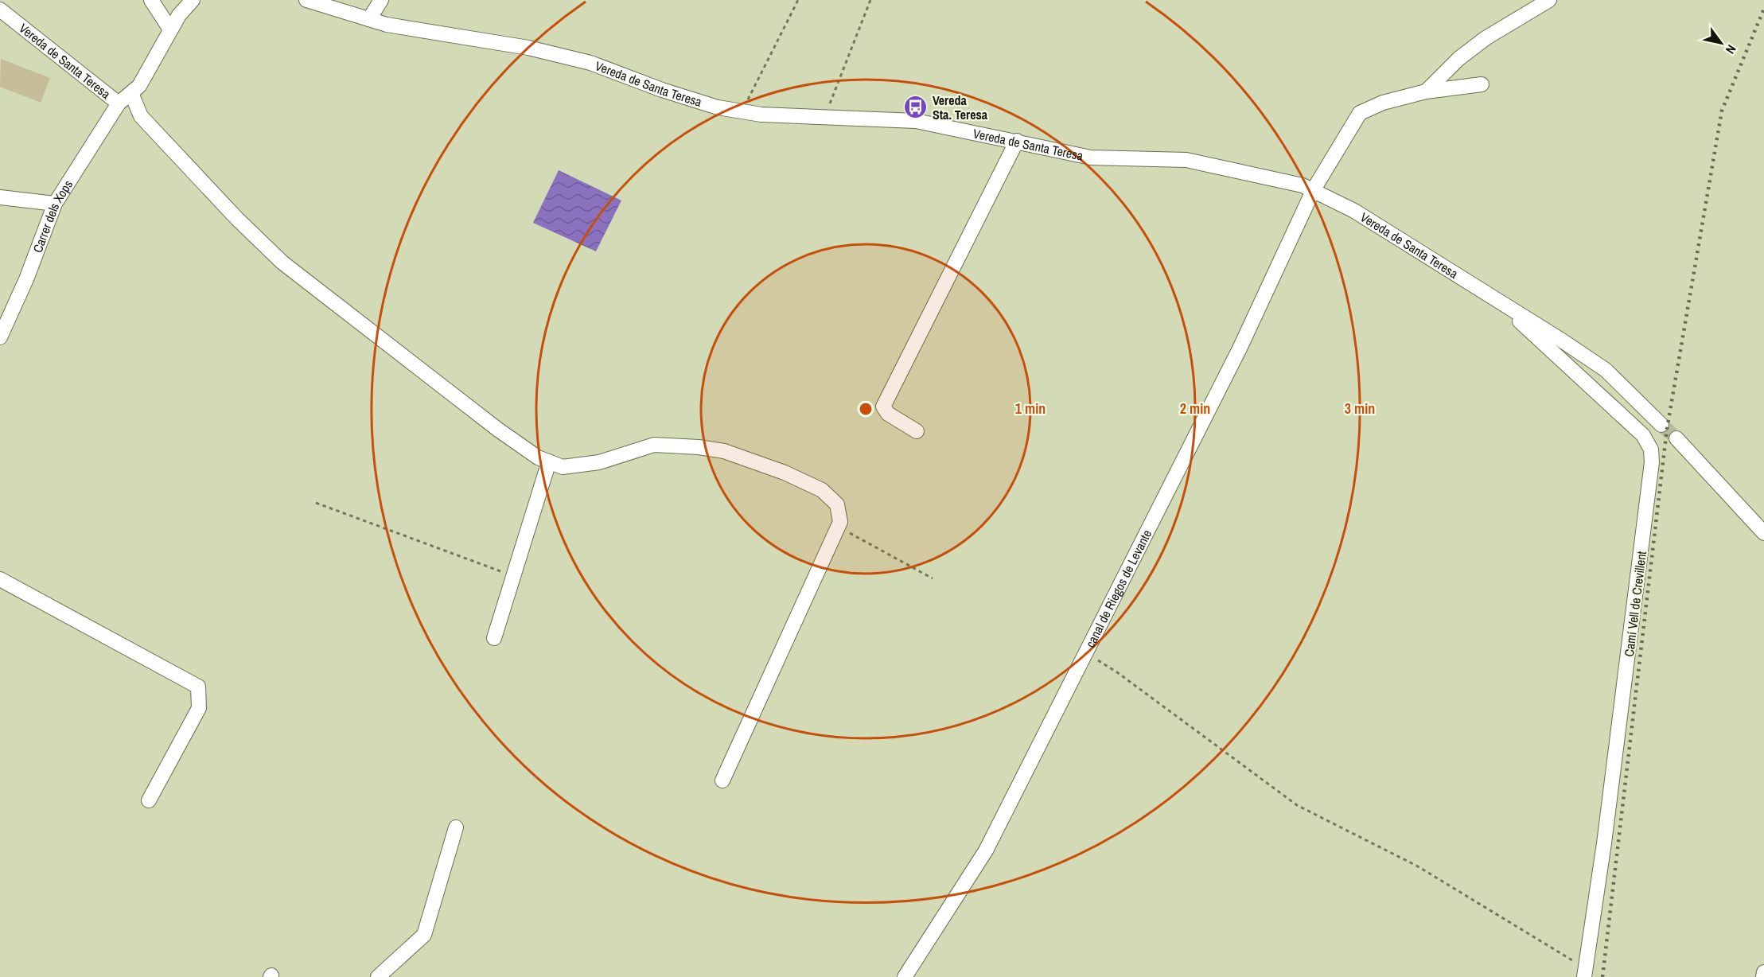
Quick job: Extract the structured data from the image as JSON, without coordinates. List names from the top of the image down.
{
  "streets": {
    "street": [
      "Vereda de Santa Teresa",
      "Carrer dels Xops",
      "canal de Riegos de Levante",
      "Camí Vell de Crevillent"
    ]
  },
  "crossings": [
    ["Vereda de Santa Teresa", "Carrer dels Xops"],
    ["Vereda de Santa Teresa", "canal de Riegos de Levante"],
    ["Vereda de Santa Teresa", "Camí Vell de Crevillent"]
  ],
  "places": {
    "bus stop": ["Vereda Sta. Teresa"]
  },
  "north": "bottom right",
  "rings": ["1 min", "2 min", "3 min"]
}
